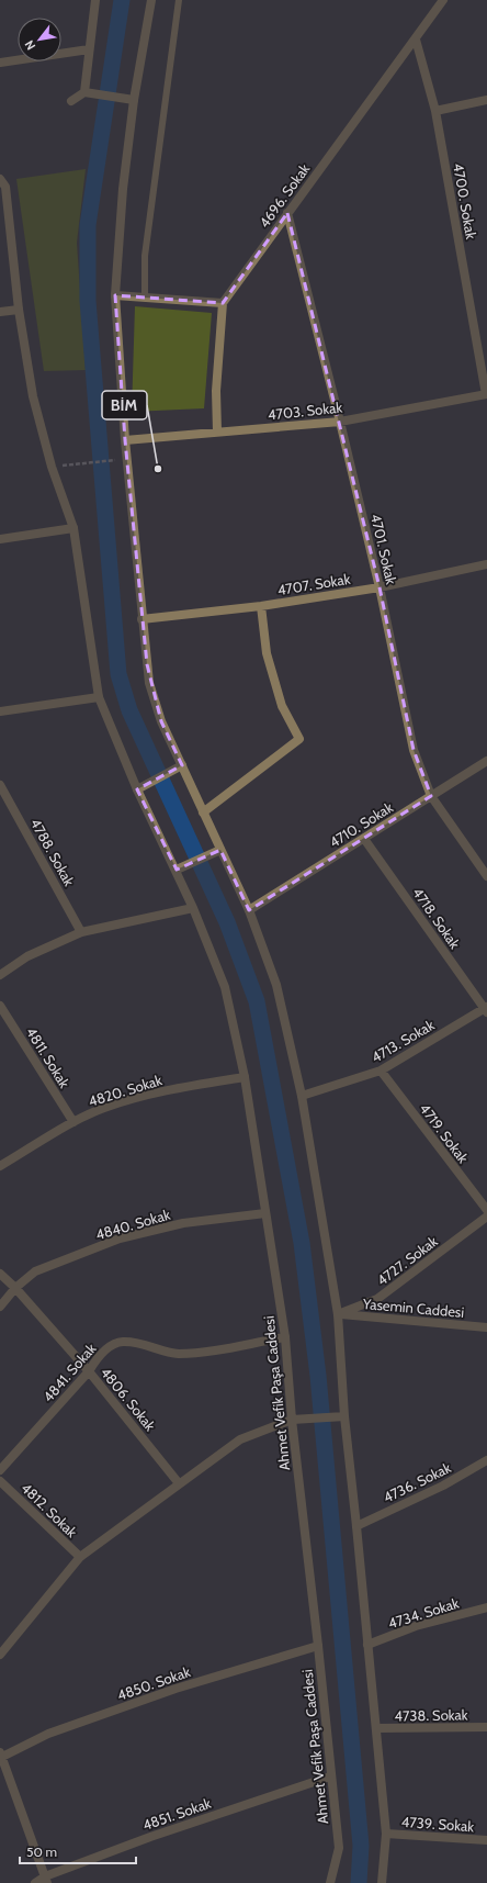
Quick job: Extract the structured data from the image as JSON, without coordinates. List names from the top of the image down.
{
  "streets": {
    "street": [
      "4696. Sokak",
      "4700. Sokak",
      "4703. Sokak",
      "4701. Sokak",
      "4707. Sokak",
      "4710. Sokak",
      "4788. Sokak",
      "4718. Sokak",
      "4713. Sokak",
      "4811. Sokak",
      "4820. Sokak",
      "4719. Sokak",
      "4840. Sokak",
      "4727. Sokak",
      "Yasemin Caddesi",
      "4841. Sokak",
      "Ahmet Vefik Paşa Caddesi",
      "4806. Sokak",
      "4736. Sokak",
      "4812. Sokak",
      "4734. Sokak",
      "4850. Sokak",
      "4738. Sokak",
      "4851. Sokak",
      "4739. Sokak"
    ]
  },
  "crossings": [
    ["4696. Sokak", "4700. Sokak"],
    ["4696. Sokak", "4701. Sokak"],
    ["4700. Sokak", "4703. Sokak"],
    ["4703. Sokak", "4701. Sokak"],
    ["4701. Sokak", "4707. Sokak"],
    ["4701. Sokak", "4710. Sokak"],
    ["4710. Sokak", "4718. Sokak"],
    ["4718. Sokak", "4713. Sokak"],
    ["4713. Sokak", "4719. Sokak"],
    ["4811. Sokak", "4820. Sokak"],
    ["4820. Sokak", "Ahmet Vefik Paşa Caddesi"],
    ["4840. Sokak", "Ahmet Vefik Paşa Caddesi"],
    ["4840. Sokak", "4806. Sokak"],
    ["4727. Sokak", "Yasemin Caddesi"],
    ["4841. Sokak", "Ahmet Vefik Paşa Caddesi"],
    ["4841. Sokak", "4806. Sokak"],
    ["Ahmet Vefik Paşa Caddesi", "4850. Sokak"],
    ["Ahmet Vefik Paşa Caddesi", "4851. Sokak"]
  ],
  "places": ["BİM"],
  "scale_bar": "50 m",
  "north": "bottom left"
}
